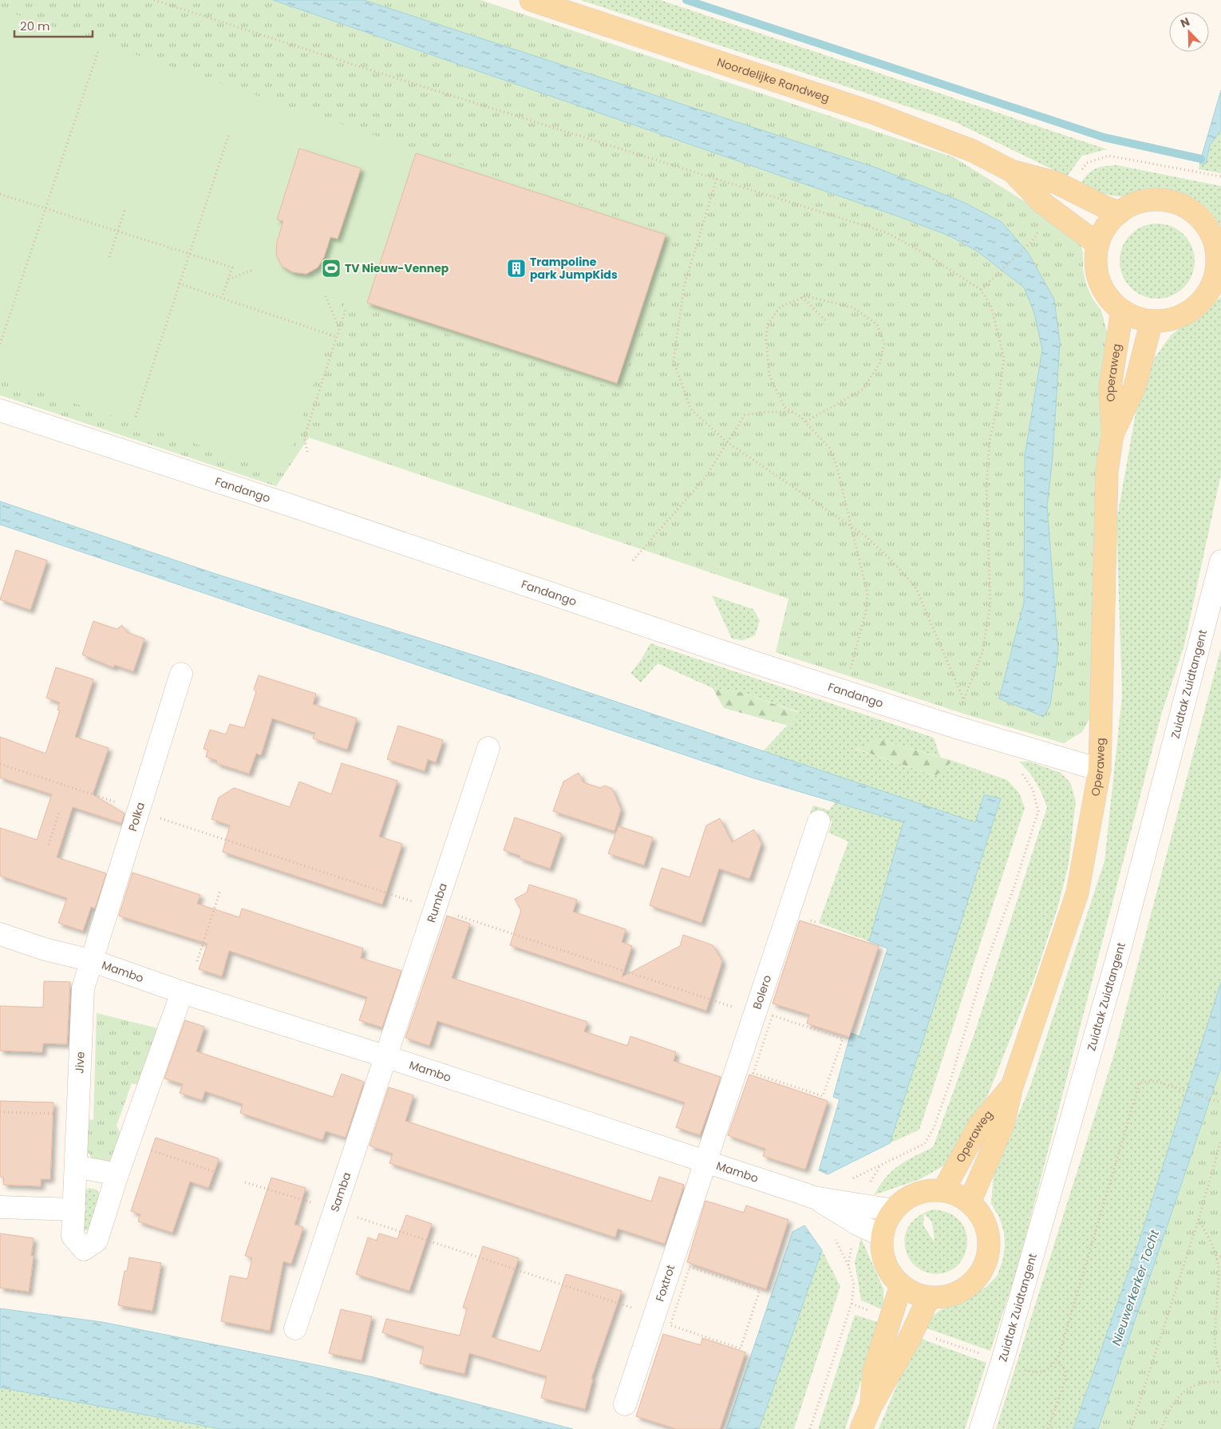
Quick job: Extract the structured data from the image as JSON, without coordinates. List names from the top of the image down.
{
  "streets": {
    "main road": ["Noordelijke Randweg", "Operaweg"],
    "street": [
      "Fandango",
      "Zuidtak Zuidtangent",
      "Polka",
      "Rumba",
      "Mambo",
      "Bolero",
      "Jive",
      "Samba",
      "Foxtrot"
    ]
  },
  "crossings": [
    ["Noordelijke Randweg", "Operaweg"],
    ["Operaweg", "Fandango"],
    ["Operaweg", "Mambo"],
    ["Polka", "Mambo"],
    ["Polka", "Jive"],
    ["Rumba", "Mambo"],
    ["Rumba", "Samba"],
    ["Mambo", "Bolero"],
    ["Mambo", "Jive"],
    ["Mambo", "Samba"],
    ["Mambo", "Foxtrot"],
    ["Bolero", "Foxtrot"]
  ],
  "water": ["Nieuwerkerker Tocht"],
  "places": {
    "sports": ["TV Nieuw-Vennep"],
    "building": ["Trampoline park JumpKids"]
  },
  "scale_bar": "20 m",
  "north": "top left"
}
